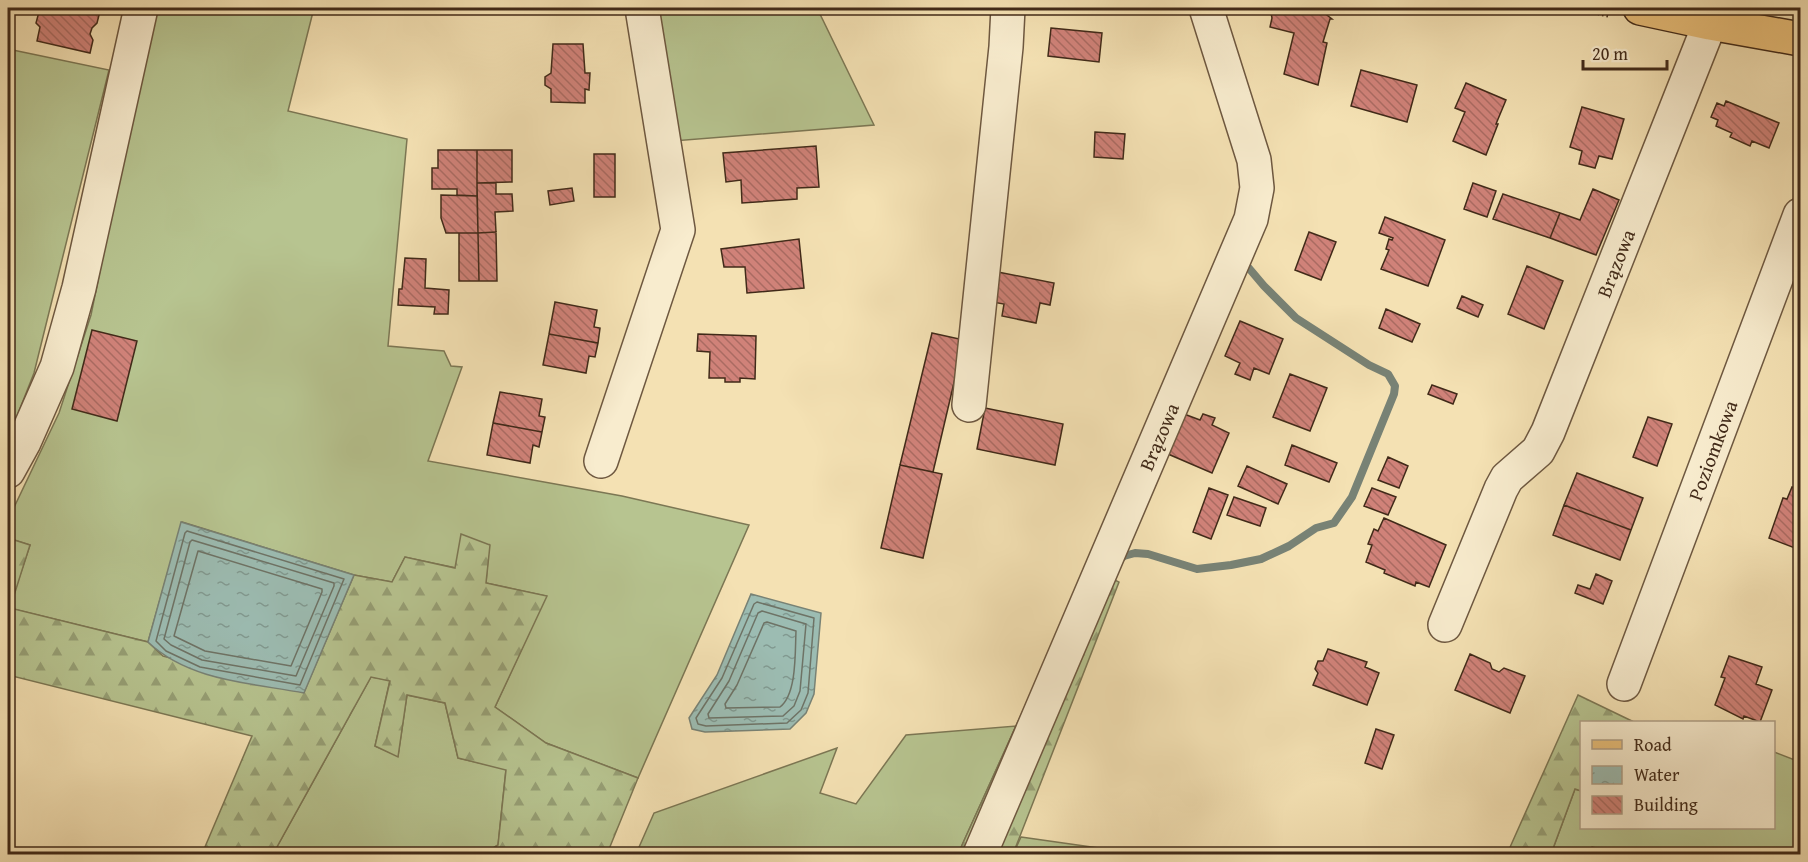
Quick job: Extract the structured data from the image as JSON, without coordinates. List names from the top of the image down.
{
  "streets": {
    "street": ["Brązowa", "Poziomkowa"]
  },
  "legend": ["Road", "Water", "Building"],
  "scale_bar": "20 m"
}
